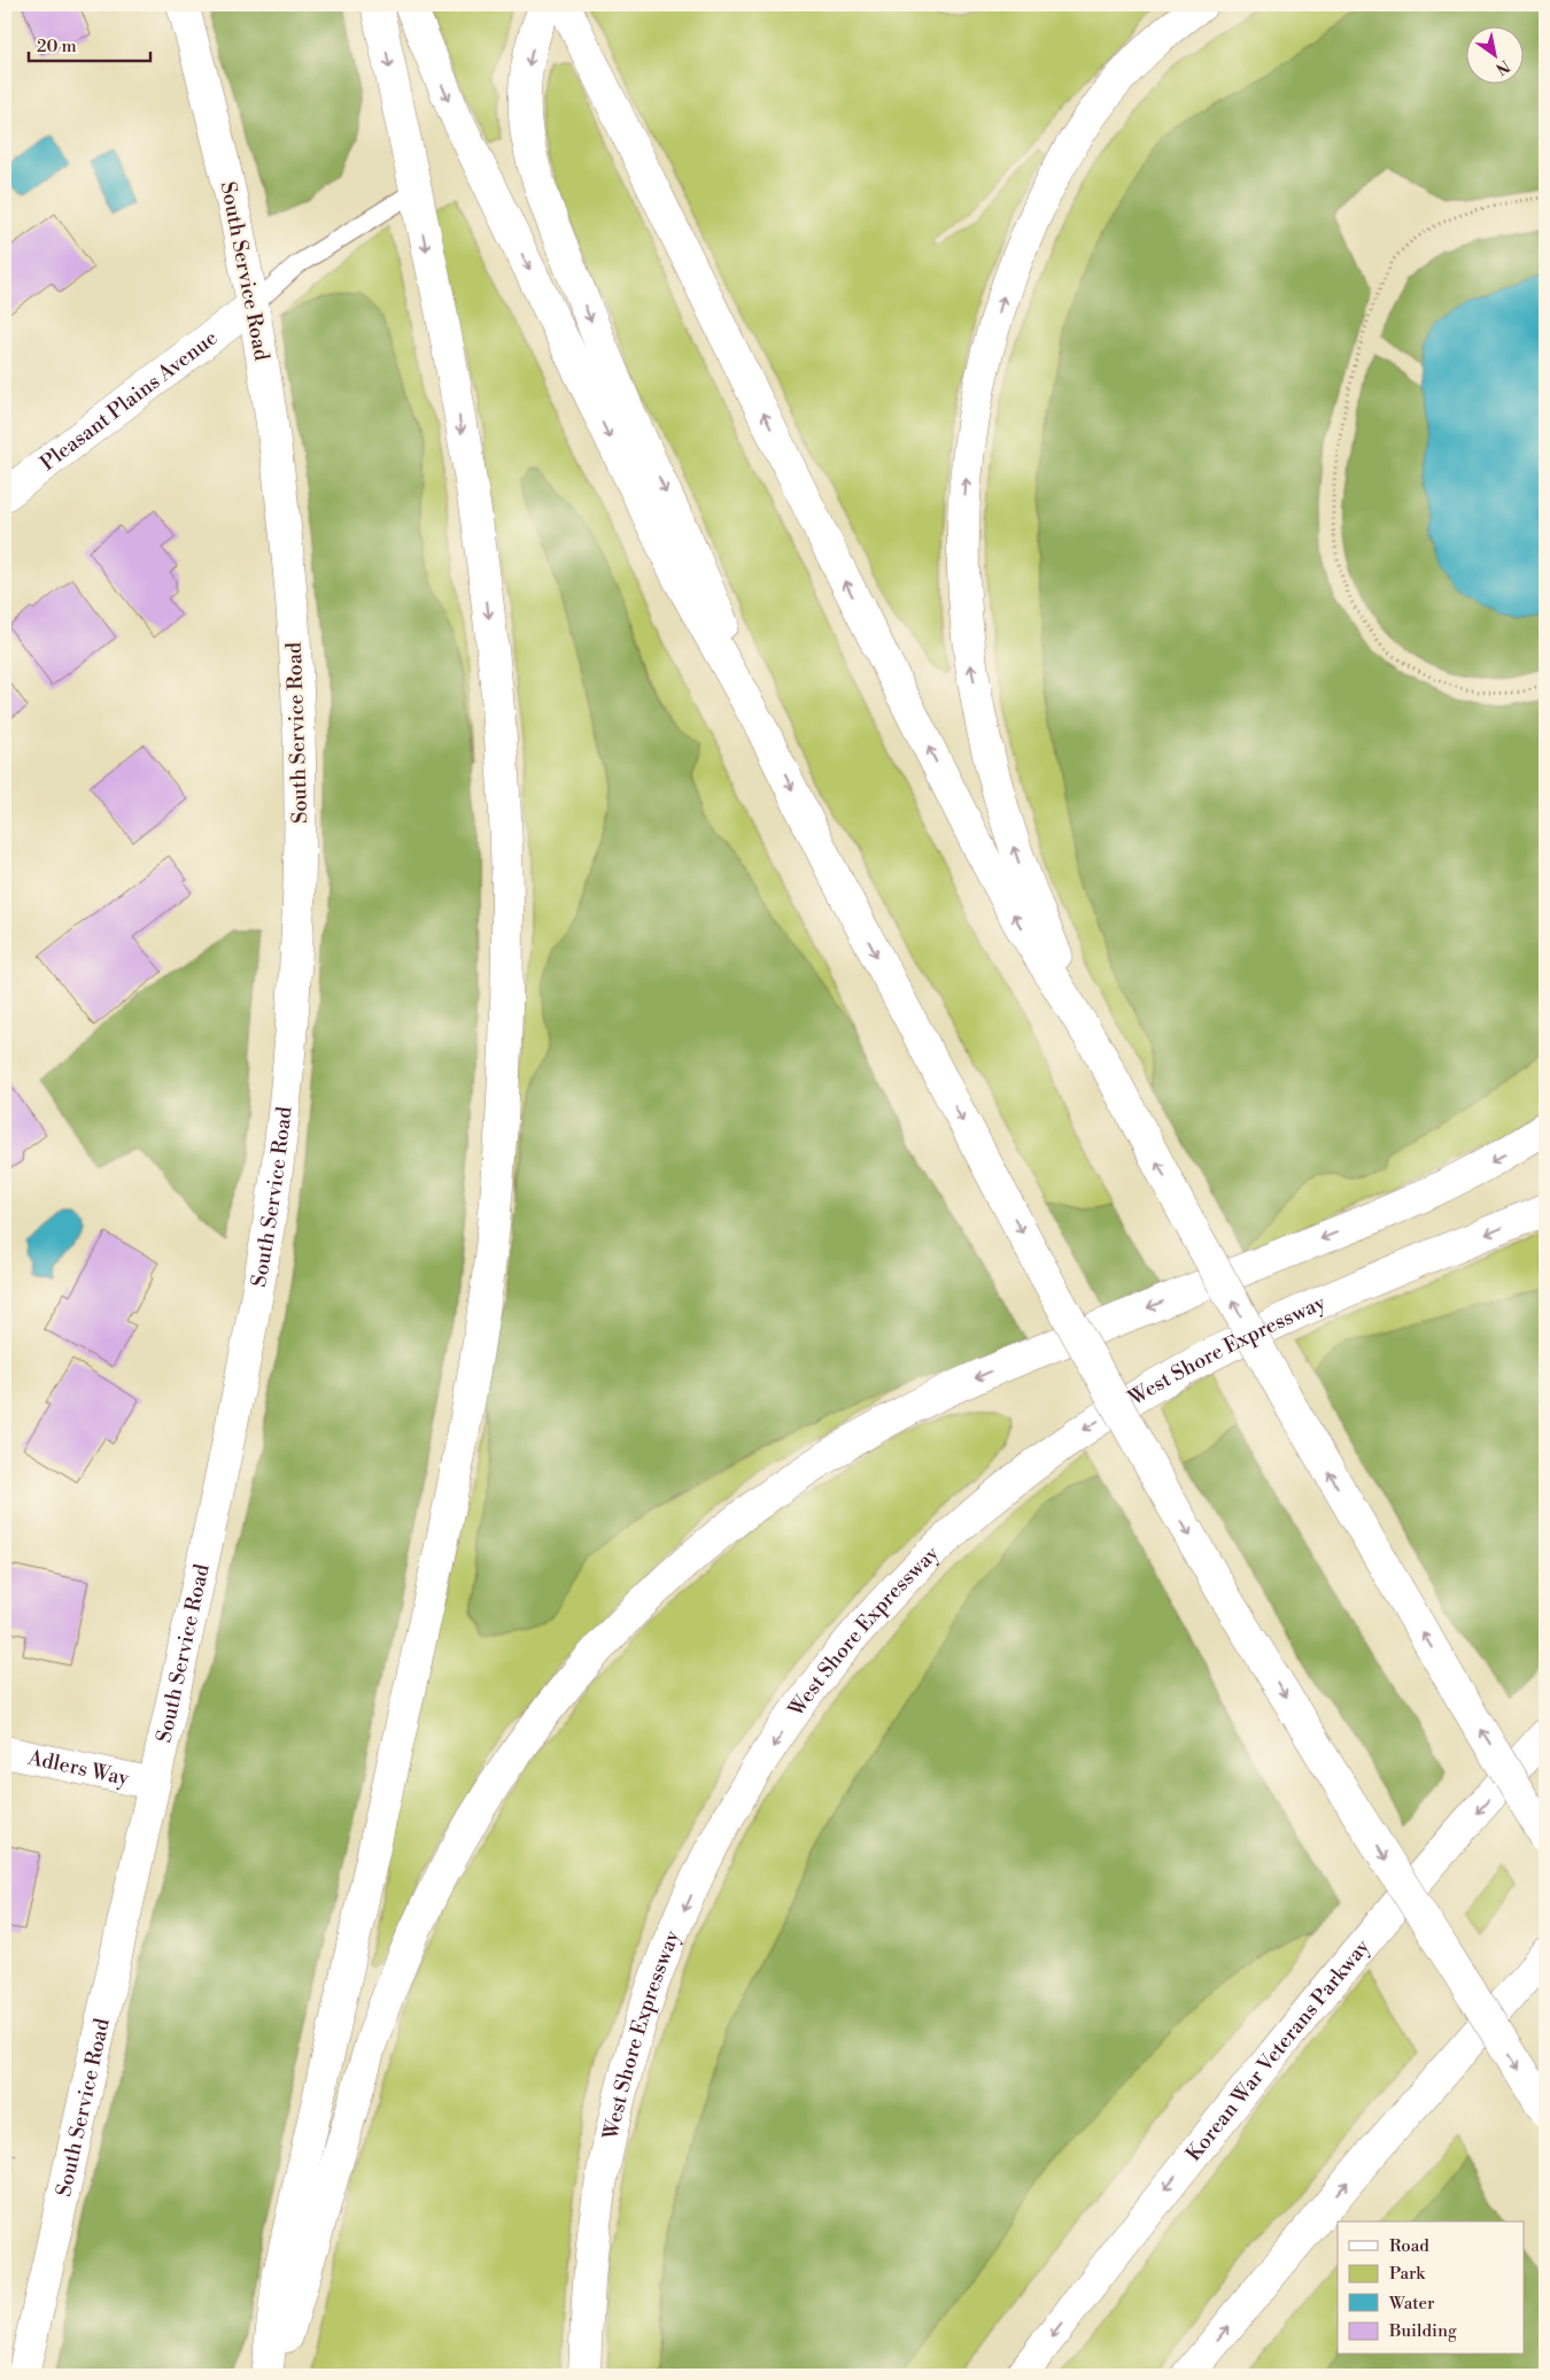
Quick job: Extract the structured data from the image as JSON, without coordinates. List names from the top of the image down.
{
  "streets": {
    "main road": [
      "South Service Road",
      "Pleasant Plains Avenue",
      "West Shore Expressway",
      "Adlers Way",
      "Korean War Veterans Parkway"
    ]
  },
  "crossings": [
    ["South Service Road", "Pleasant Plains Avenue"],
    ["South Service Road", "Adlers Way"]
  ],
  "legend": [
    "Road",
    "Park",
    "Water",
    "Building"
  ],
  "scale_bar": "20 m",
  "north": "bottom right"
}
